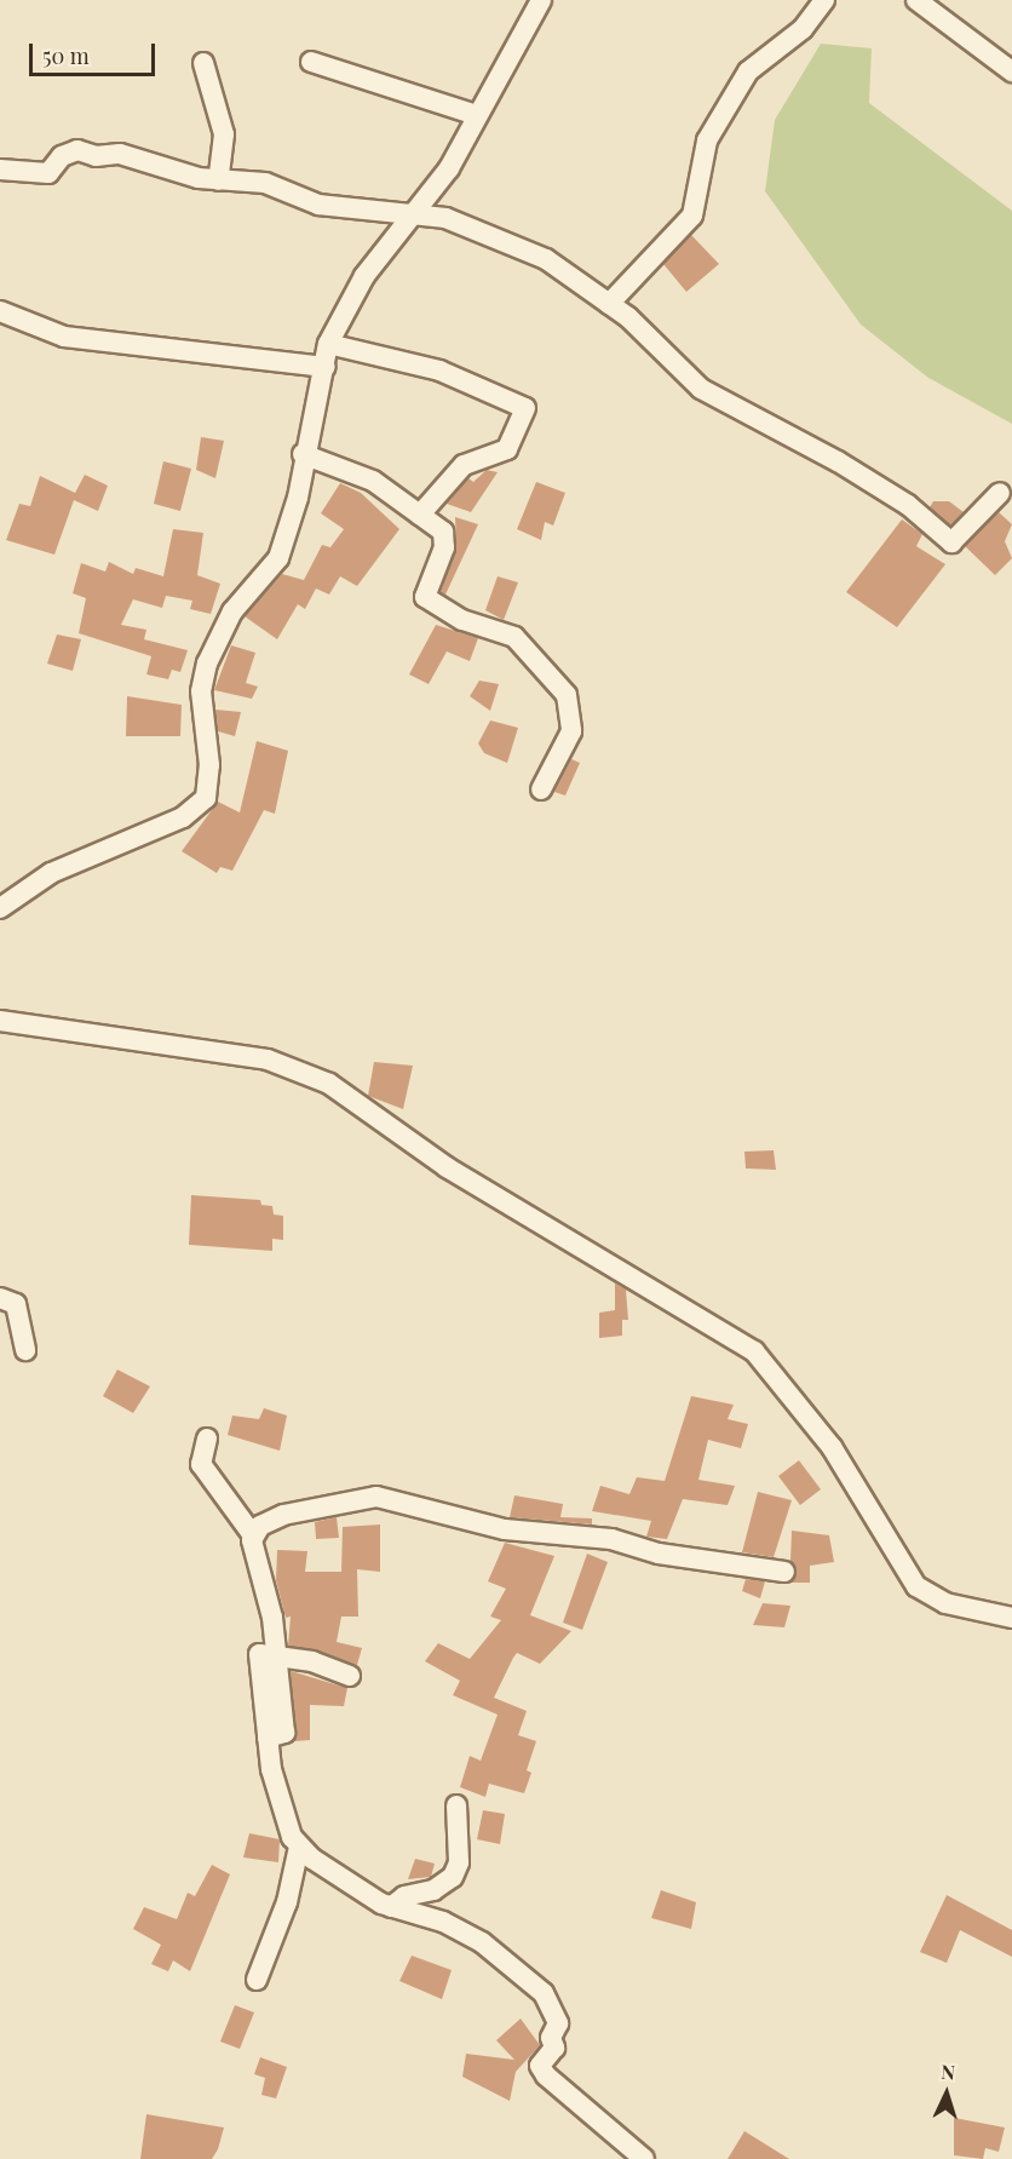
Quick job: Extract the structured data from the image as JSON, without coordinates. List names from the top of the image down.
{
  "scale_bar": "50 m",
  "north": "top"
}
